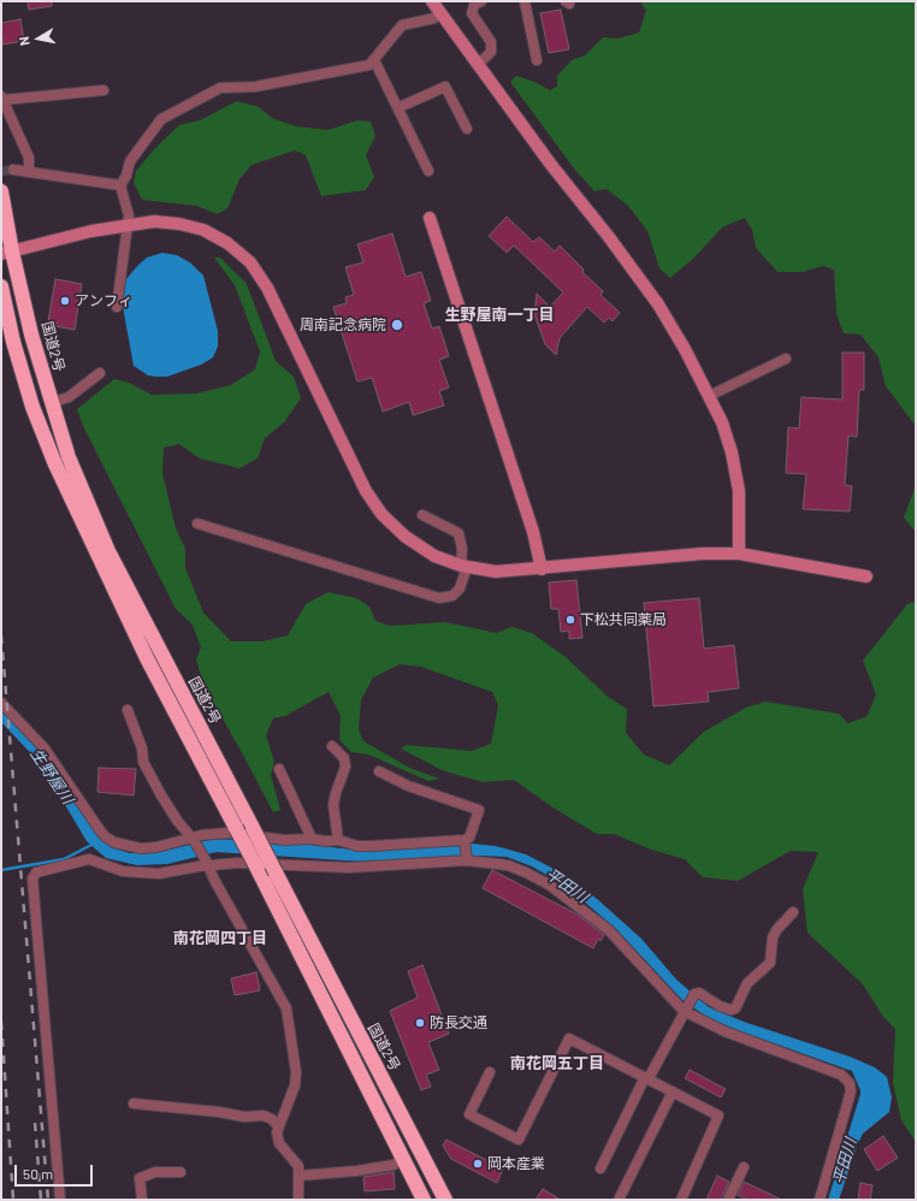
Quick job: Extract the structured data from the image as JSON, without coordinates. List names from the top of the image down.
{
  "streets": {
    "highway": ["国道2号"]
  },
  "districts": ["生野屋南一丁目", "南花岡四丁目", "南花岡五丁目"],
  "water": ["生野屋川", "平田川"],
  "places": [
    "アンフィ",
    "周南記念病院",
    "下松共同薬局",
    "防長交通",
    "岡本産業"
  ],
  "scale_bar": "50 m",
  "north": "left"
}
